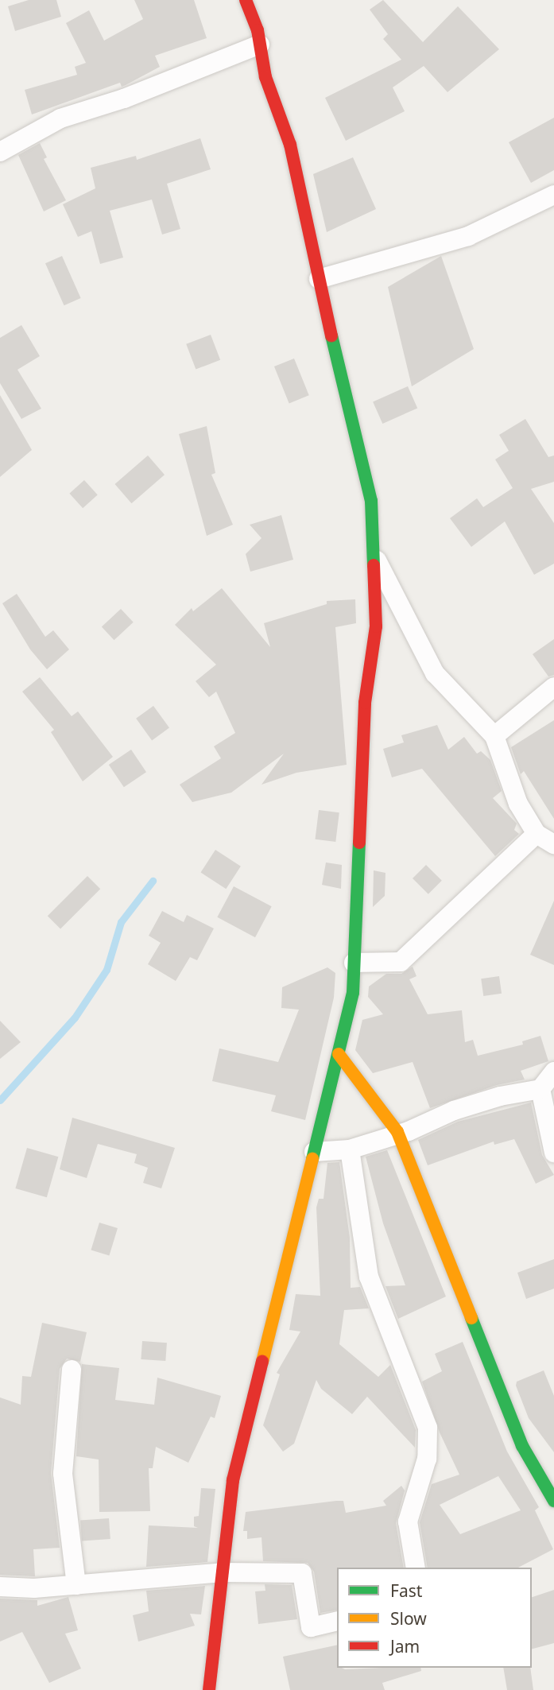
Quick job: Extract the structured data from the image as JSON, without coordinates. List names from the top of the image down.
{
  "legend": ["Fast", "Slow", "Jam"]
}
